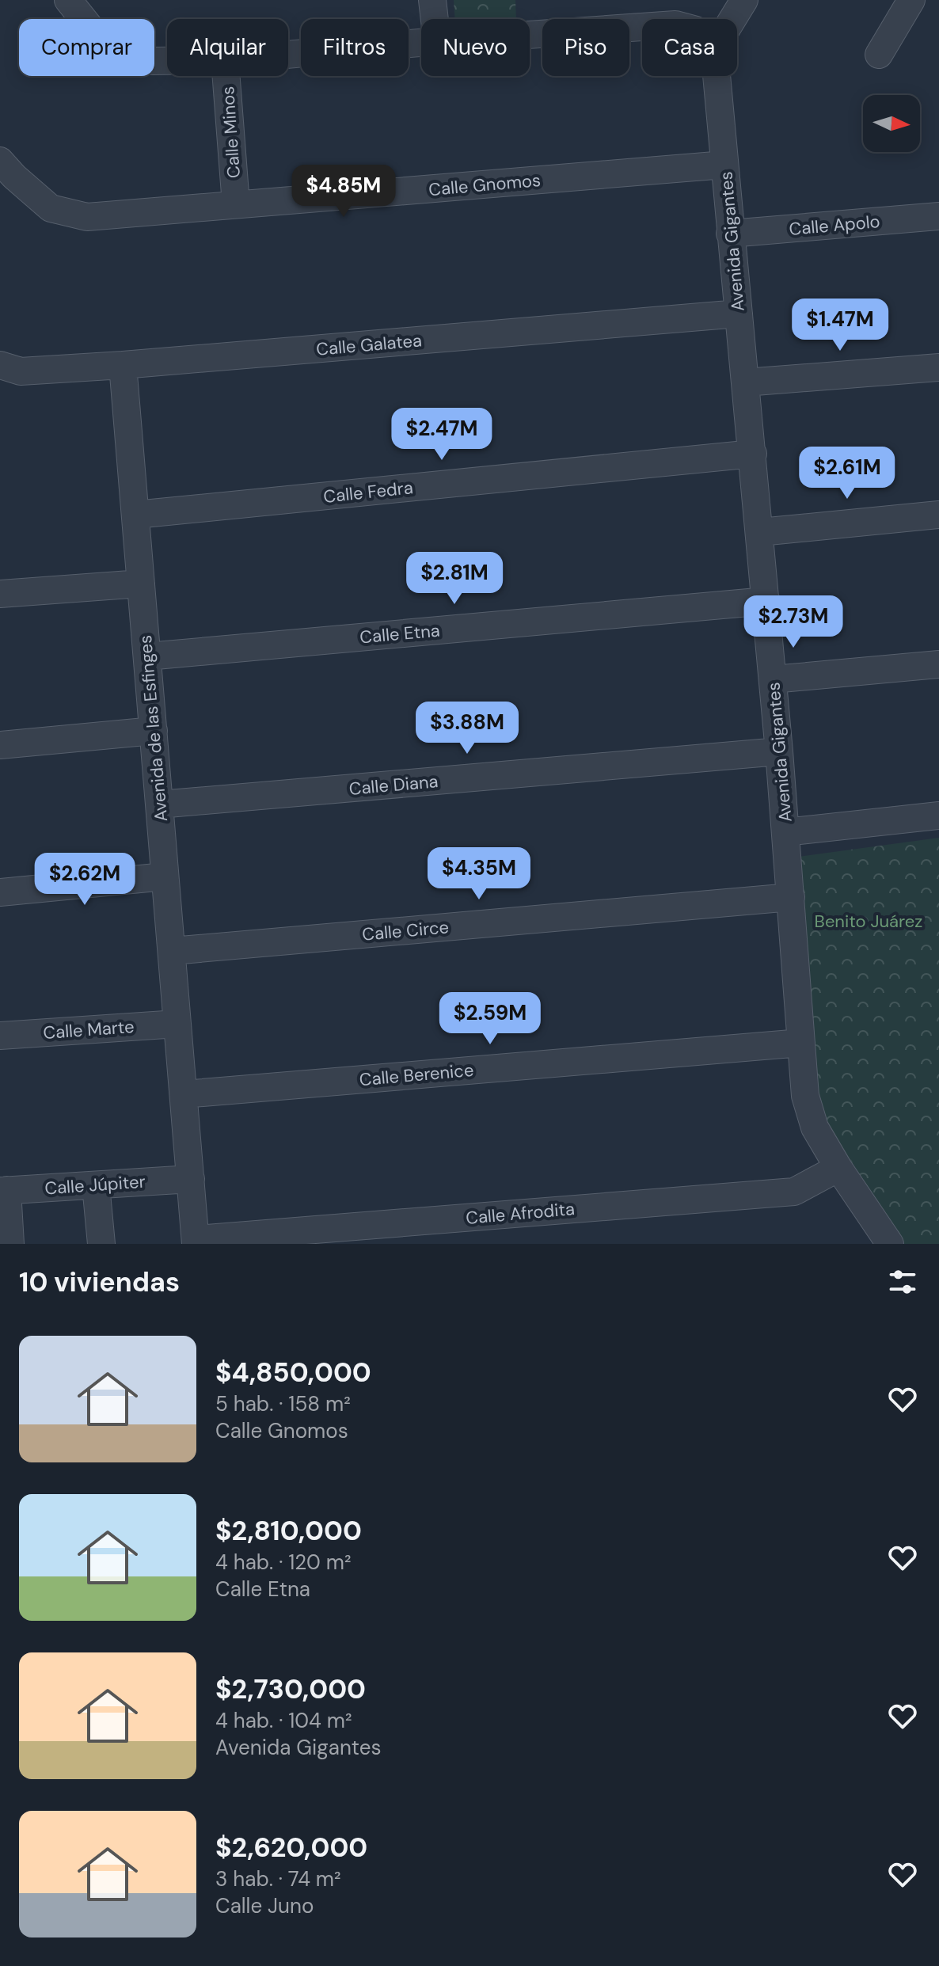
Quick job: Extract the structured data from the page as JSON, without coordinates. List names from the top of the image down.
{
  "streets": {
    "street": [
      "Calle Minos",
      "Calle Gnomos",
      "Calle Apolo",
      "Avenida Gigantes",
      "Calle Galatea",
      "Calle Fedra",
      "Calle Etna",
      "Avenida de las Esfinges",
      "Calle Diana",
      "Calle Circe",
      "Calle Marte",
      "Calle Berenice",
      "Calle Júpiter",
      "Calle Afrodita"
    ]
  },
  "crossings": [
    ["Calle Minos", "Calle Gnomos"],
    ["Calle Gnomos", "Avenida Gigantes"],
    ["Calle Apolo", "Avenida Gigantes"],
    ["Avenida Gigantes", "Calle Galatea"],
    ["Avenida Gigantes", "Calle Fedra"],
    ["Avenida Gigantes", "Calle Etna"],
    ["Avenida Gigantes", "Calle Diana"],
    ["Avenida Gigantes", "Calle Circe"],
    ["Avenida Gigantes", "Calle Berenice"],
    ["Avenida Gigantes", "Calle Afrodita"],
    ["Calle Galatea", "Avenida de las Esfinges"],
    ["Calle Fedra", "Avenida de las Esfinges"],
    ["Calle Etna", "Avenida de las Esfinges"],
    ["Avenida de las Esfinges", "Calle Diana"],
    ["Avenida de las Esfinges", "Calle Circe"],
    ["Avenida de las Esfinges", "Calle Marte"],
    ["Avenida de las Esfinges", "Calle Berenice"],
    ["Avenida de las Esfinges", "Calle Júpiter"],
    ["Avenida de las Esfinges", "Calle Afrodita"]
  ],
  "parks": ["Benito Juárez"],
  "north": "right",
  "page": {
    "chip": [
      "Comprar",
      "Alquilar",
      "Filtros",
      "Nuevo",
      "Piso",
      "Casa"
    ],
    "price": [
      "$4.85M",
      "$1.47M",
      "$2.47M",
      "$2.61M",
      "$2.81M",
      "$2.73M",
      "$3.88M",
      "$4.35M",
      "$2.62M",
      "$2.59M"
    ],
    "heading": "10 viviendas",
    "list": [
      {
        "name": "$4,850,000",
        "note": "5 hab. · 158 m² · Calle Gnomos"
      },
      {
        "name": "$2,810,000",
        "note": "4 hab. · 120 m² · Calle Etna"
      },
      {
        "name": "$2,730,000",
        "note": "4 hab. · 104 m² · Avenida Gigantes"
      },
      {
        "name": "$2,620,000",
        "note": "3 hab. · 74 m² · Calle Juno"
      }
    ]
  }
}
